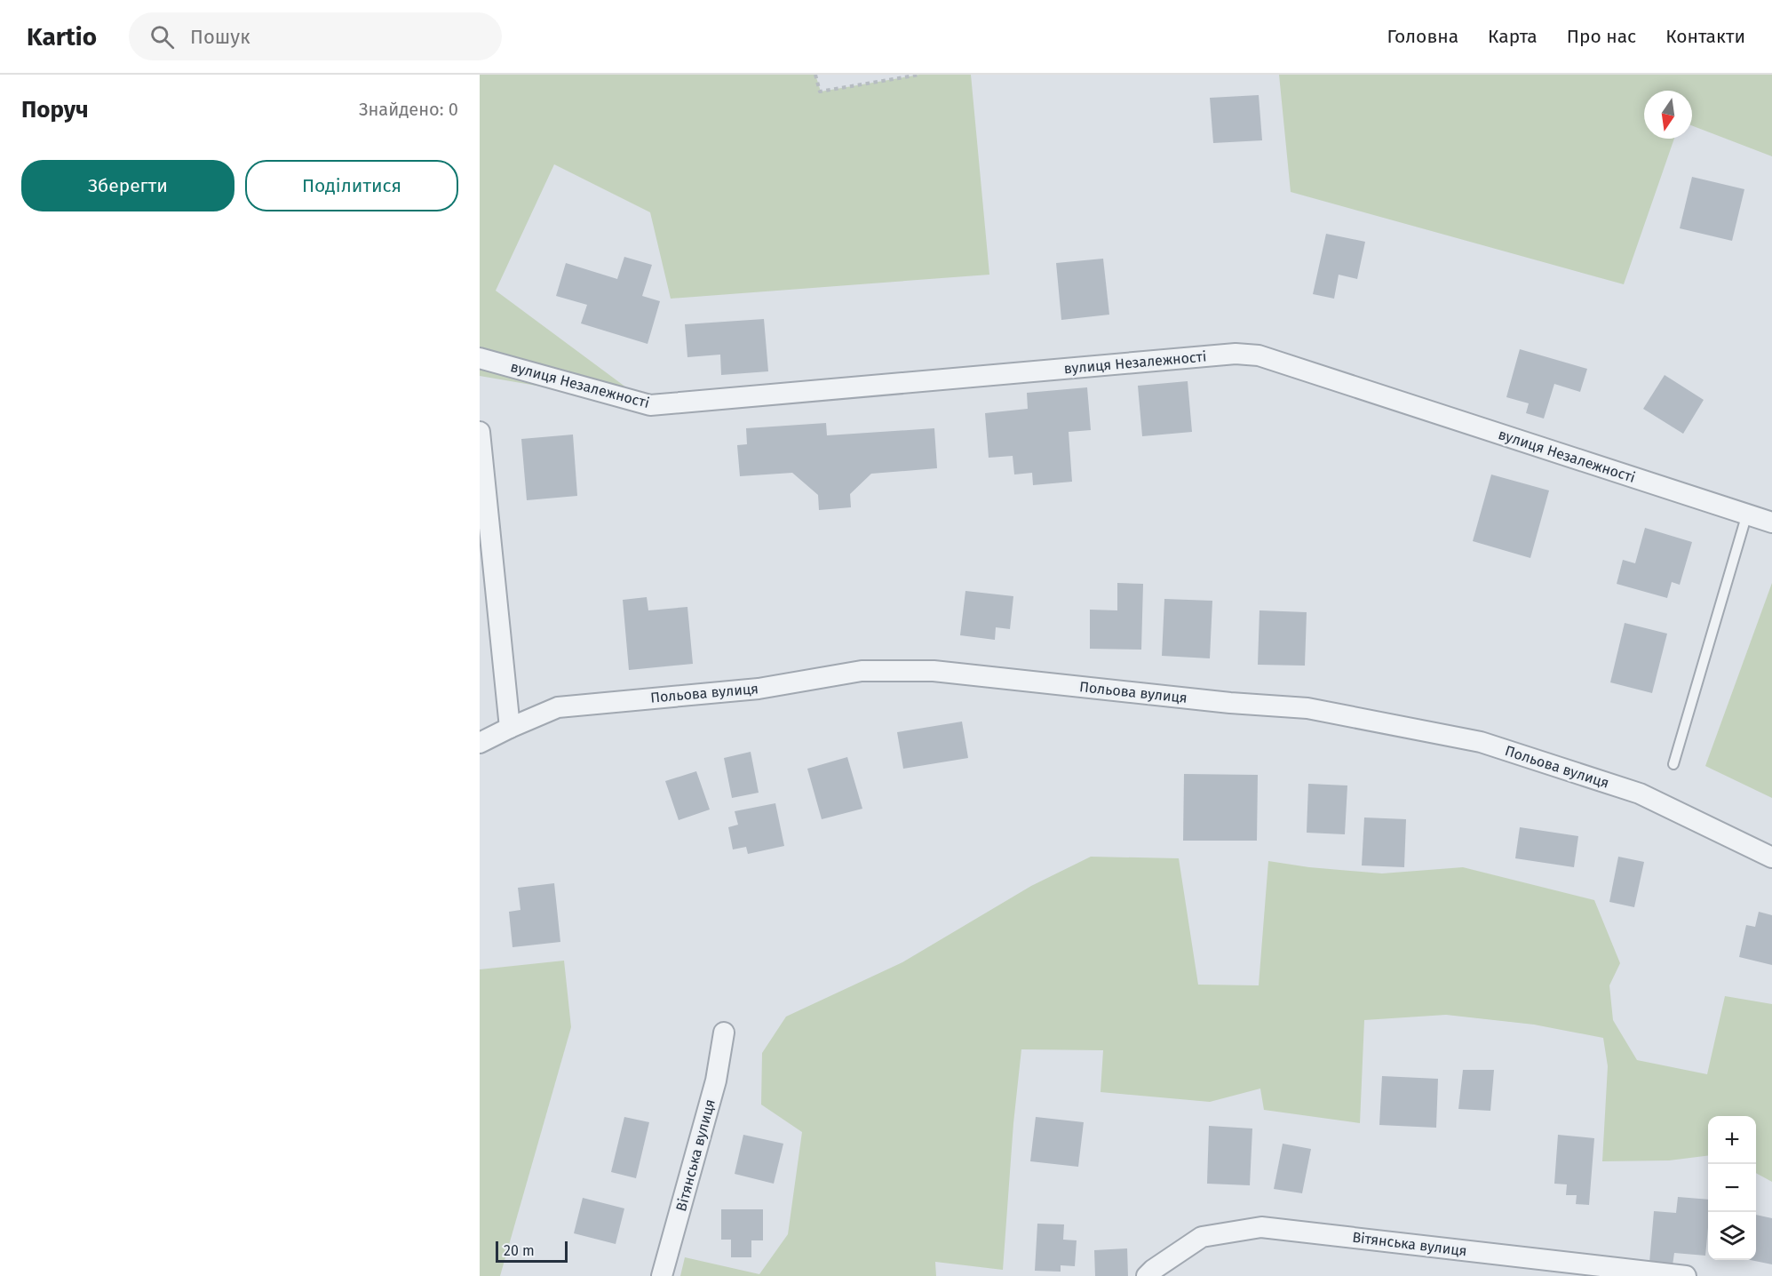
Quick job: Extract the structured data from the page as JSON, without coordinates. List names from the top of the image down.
{
  "streets": {
    "street": ["вулиця Незалежності", "Польова вулиця", "Вітянська вулиця"]
  },
  "scale_bar": "20 m",
  "north": "bottom",
  "page": {
    "header": "Kartio",
    "search": "Пошук",
    "nav": [
      "Головна",
      "Карта",
      "Про нас",
      "Контакти"
    ],
    "heading": ["Поруч", "Знайдено: 0"],
    "buttons": ["Зберегти", "Поділитися"],
    "map_buttons": ["+", "−"],
    "scale": "20 m"
  }
}
